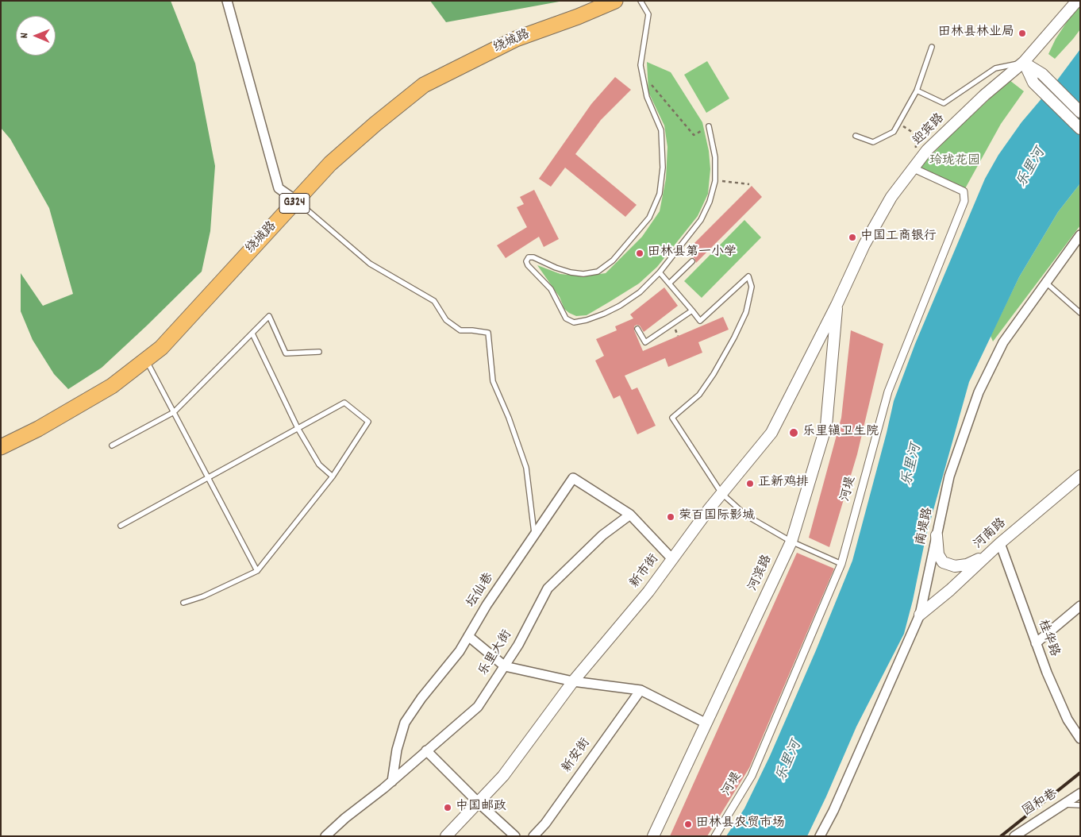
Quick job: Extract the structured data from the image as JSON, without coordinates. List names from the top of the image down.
{
  "streets": {
    "highway": ["绕城路", "G324"],
    "street": [
      "迎宾路",
      "河堤",
      "南堤路",
      "河南路",
      "新市街",
      "河滨路",
      "坛仙巷",
      "桂华路",
      "乐里大街",
      "新安街",
      "园和巷"
    ]
  },
  "crossings": [
    ["迎宾路", "河堤"],
    ["迎宾路", "新市街"],
    ["迎宾路", "河滨路"],
    ["南堤路", "河南路"],
    ["河南路", "桂华路"],
    ["新市街", "河滨路"],
    ["坛仙巷", "乐里大街"]
  ],
  "water": ["乐里河"],
  "parks": ["玲珑花园"],
  "places": [
    "田林县林业局",
    "中国工商银行",
    "田林县第一小学",
    "乐里镇卫生院",
    "正新鸡排",
    "荣百国际影城",
    "中国邮政",
    "田林县农贸市场"
  ],
  "north": "left"
}
